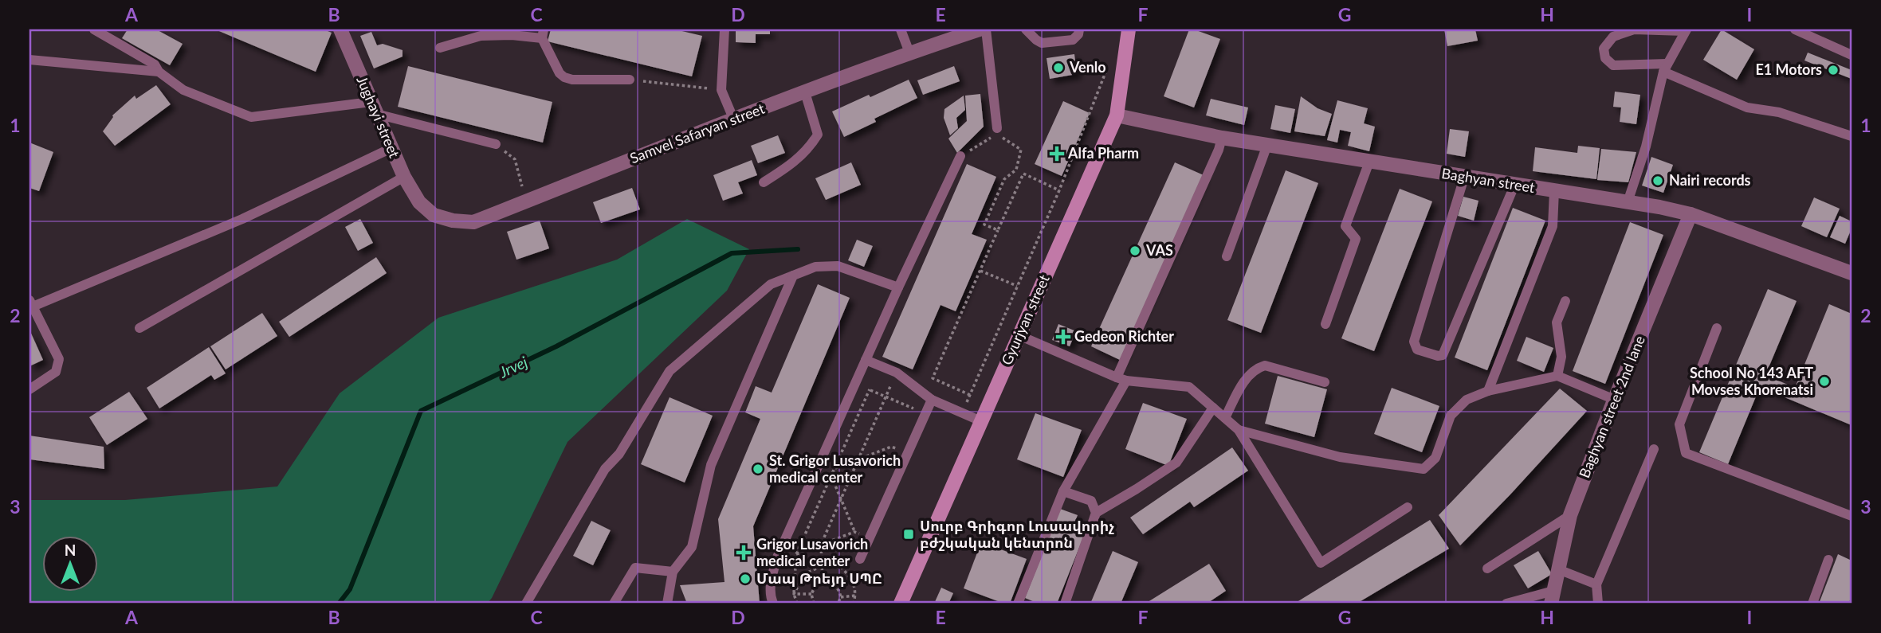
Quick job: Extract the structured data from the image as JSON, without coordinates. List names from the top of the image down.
{
  "streets": {
    "main road": ["Gyurjyan street"],
    "street": [
      "Jughayi street",
      "Samvel Safaryan street",
      "Baghyan street",
      "Baghyan street 2nd lane"
    ]
  },
  "crossings": [
    ["Jughayi street", "Samvel Safaryan street"],
    ["Baghyan street", "Gyurjyan street"],
    ["Baghyan street", "Baghyan street 2nd lane"]
  ],
  "water": ["Jrvej"],
  "places": {
    "other": [
      "Venlo",
      "E1 Motors",
      "Nairi records",
      "VAS",
      "School No 143 AFT Movses Khorenatsi",
      "St. Grigor Lusavorich medical center",
      "Մապ Թրեյդ ՍՊԸ"
    ],
    "health": ["Alfa Pharm", "Gedeon Richter", "Grigor Lusavorich medical center"],
    "transit": ["Սուրբ Գրիգոր Լուսավորիչ բժշկական կենտրոն"]
  },
  "north": "top",
  "grid": {
    "columns": [
      "A",
      "B",
      "C",
      "D",
      "E",
      "F",
      "G",
      "H",
      "I"
    ],
    "rows": ["1", "2", "3"]
  }
}
